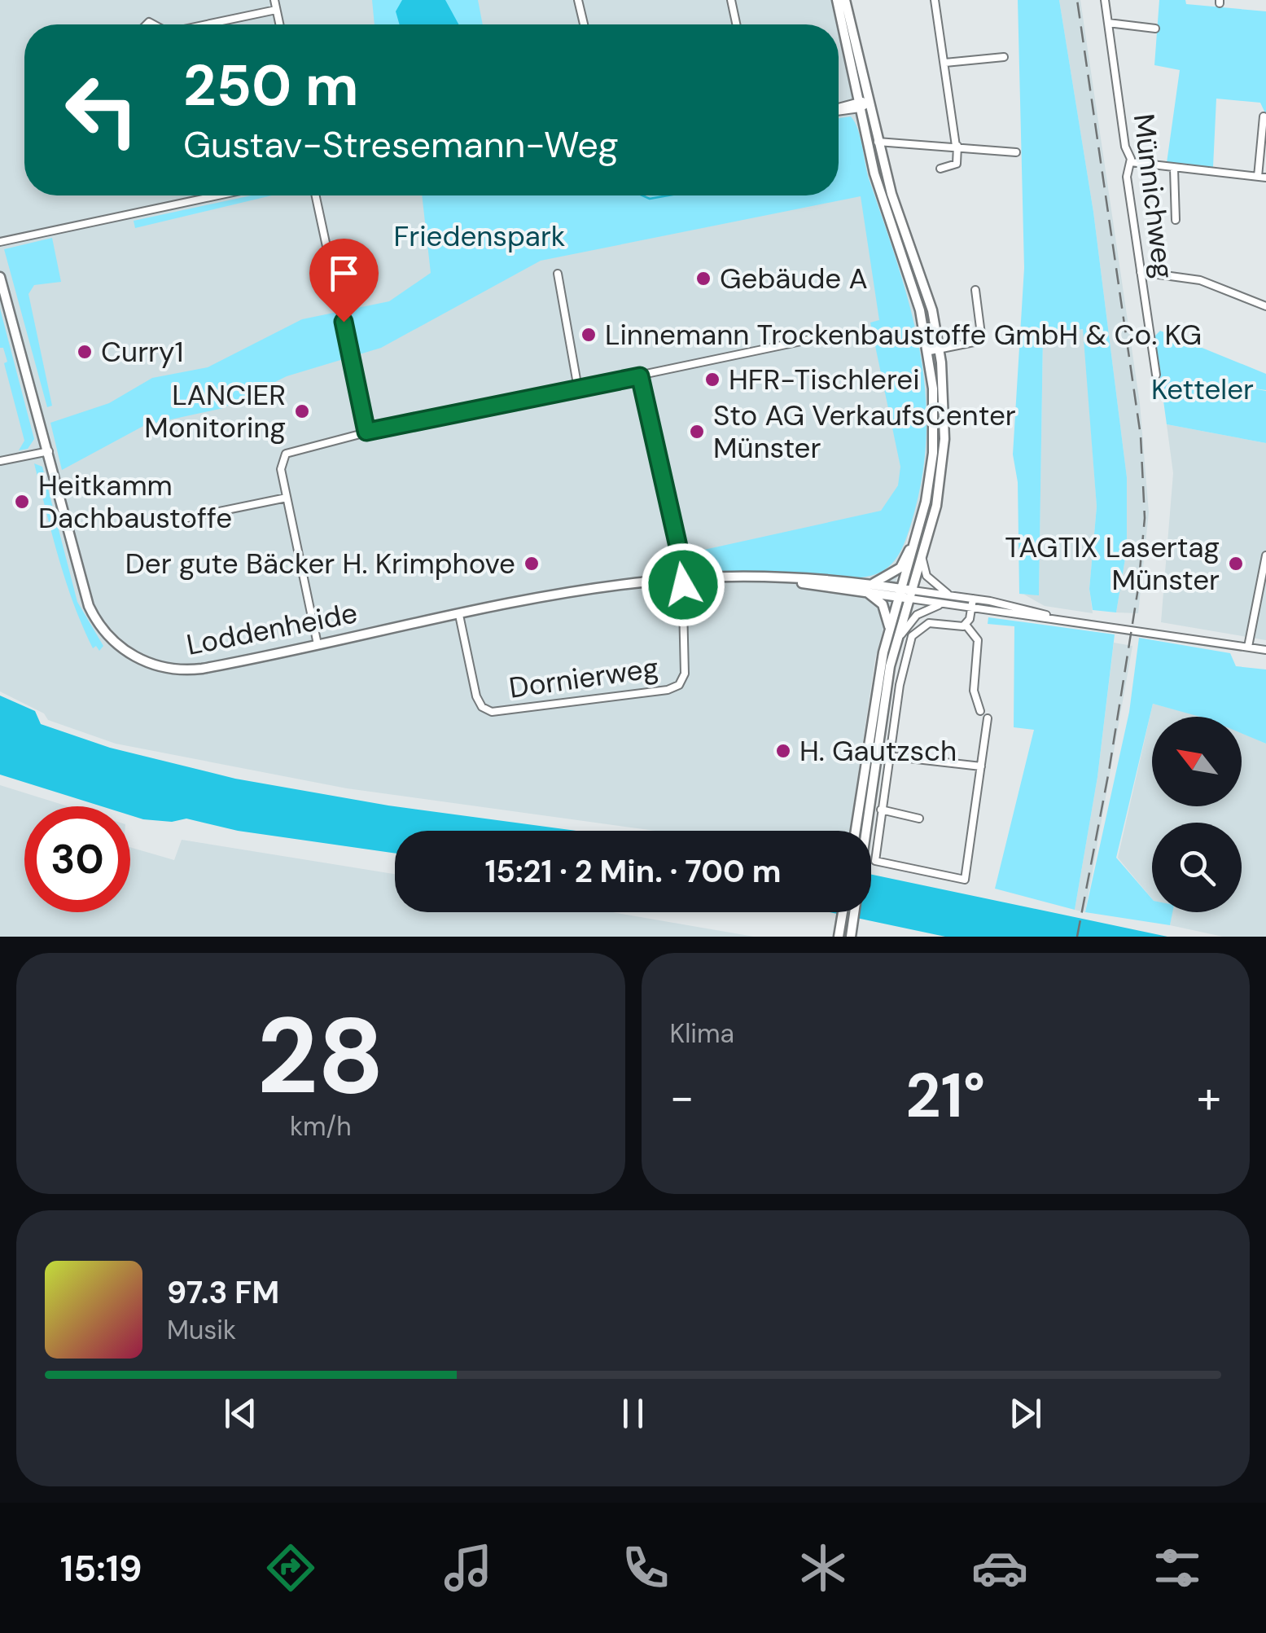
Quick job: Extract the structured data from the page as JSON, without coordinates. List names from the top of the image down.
{
  "streets": {
    "main road": ["Loddenheide"],
    "street": ["Münnichweg", "Dornierweg"]
  },
  "crossings": [
    ["Loddenheide", "Dornierweg"]
  ],
  "parks": ["Friedenspark", "Ketteler"],
  "places": [
    "Gebäude A",
    "Linnemann Trockenbaustoffe GmbH & Co. KG",
    "Curry1",
    "HFR-Tischlerei",
    "LANCIER Monitoring",
    "Sto AG VerkaufsCenter Münster",
    "Heitkamm Dachbaustoffe",
    "Der gute Bäcker H. Krimphove",
    "TAGTIX Lasertag Münster",
    "H. Gautzsch"
  ],
  "north": "top left",
  "page": {
    "turn": ["250 m", "Gustav-Stresemann-Weg"],
    "limit": "30",
    "trip": "15:21 · 2 Min. · 700 m",
    "tile": [
      ["28", "km/h"],
      "Klima"
    ],
    "heat": ["−", "21°", "+"],
    "song": ["97.3 FM", "Musik"],
    "tabs": "15:19"
  }
}
